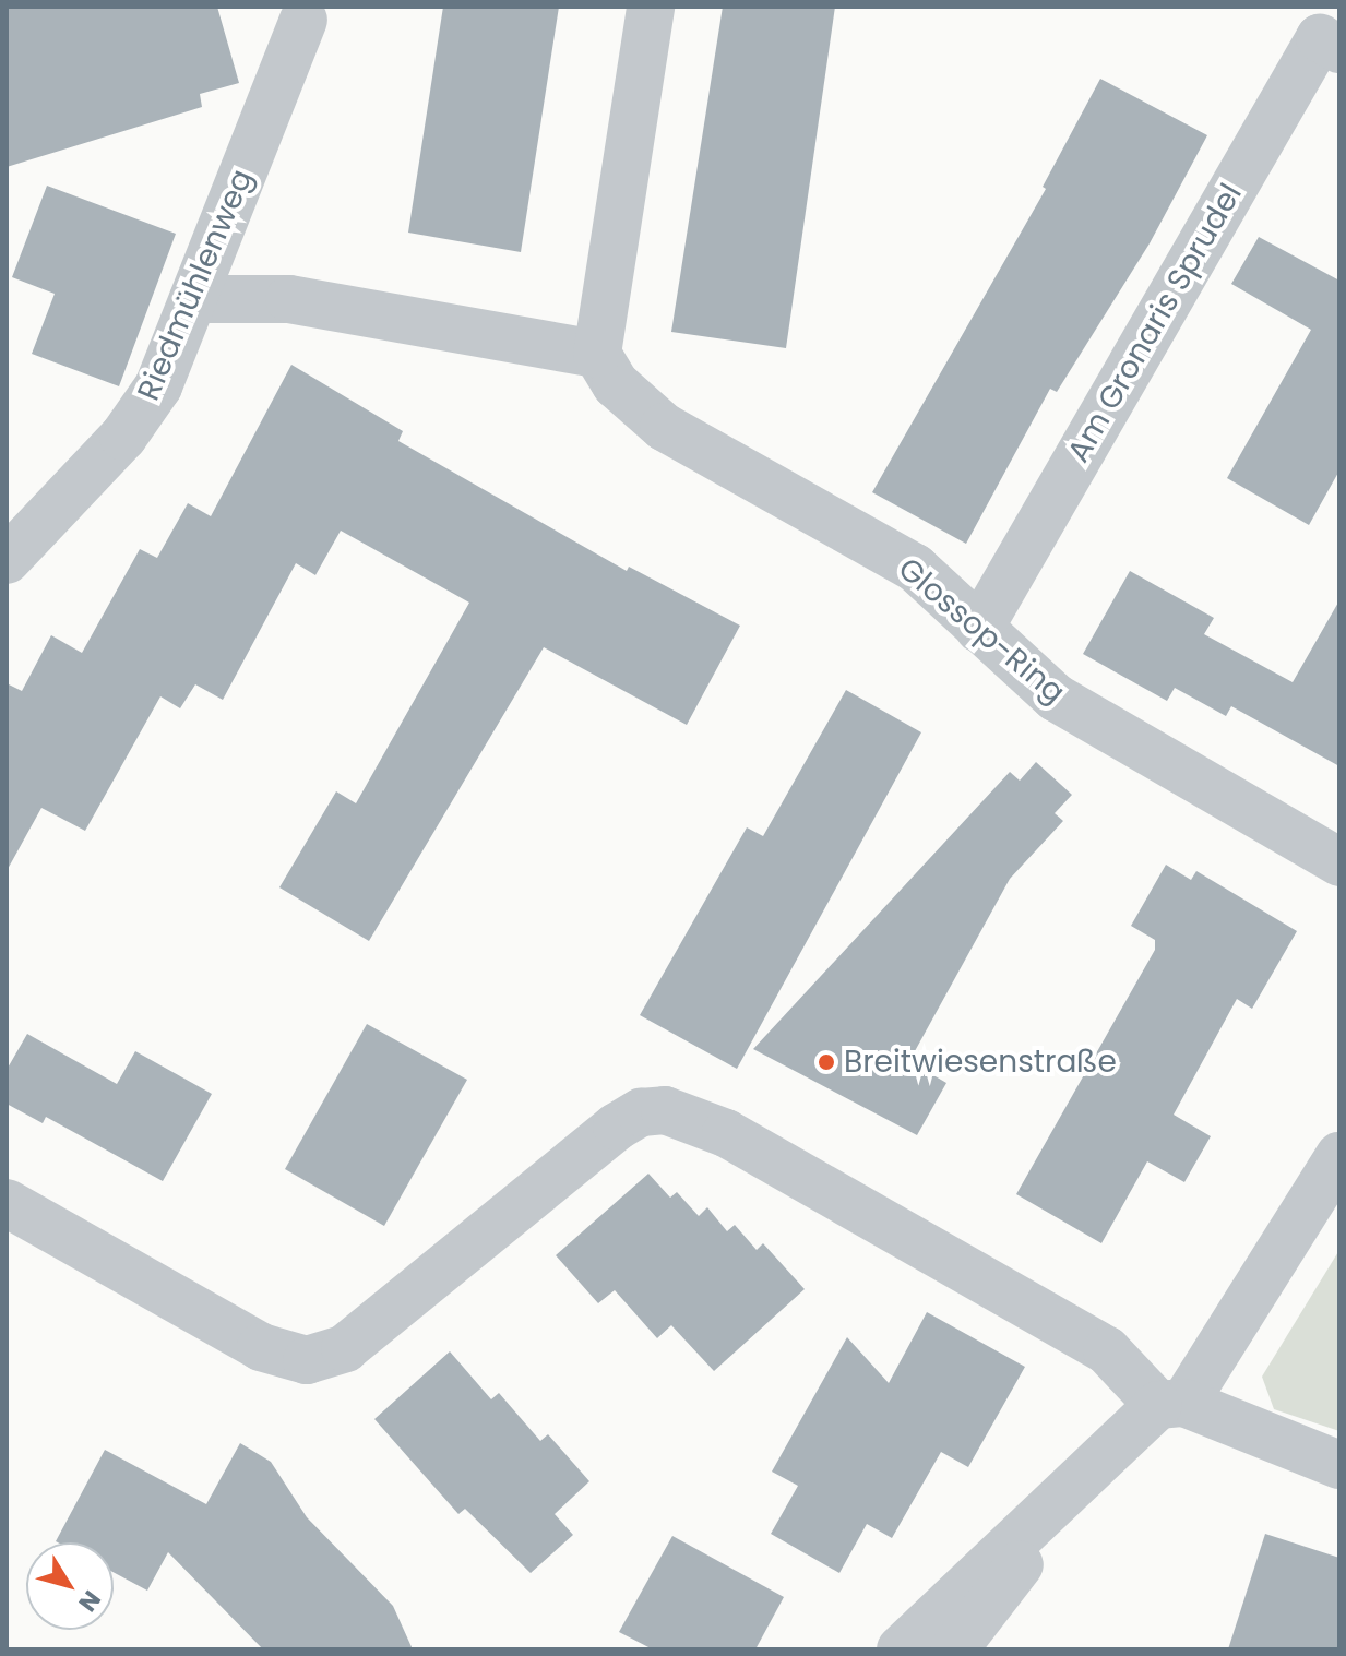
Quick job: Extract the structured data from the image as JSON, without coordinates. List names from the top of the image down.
{
  "streets": {
    "street": ["Riedmühlenweg", "Am Gronaris Sprudel", "Glossop-Ring"]
  },
  "crossings": [
    ["Am Gronaris Sprudel", "Glossop-Ring"]
  ],
  "places": ["Breitwiesenstraße"],
  "north": "bottom right"
}
